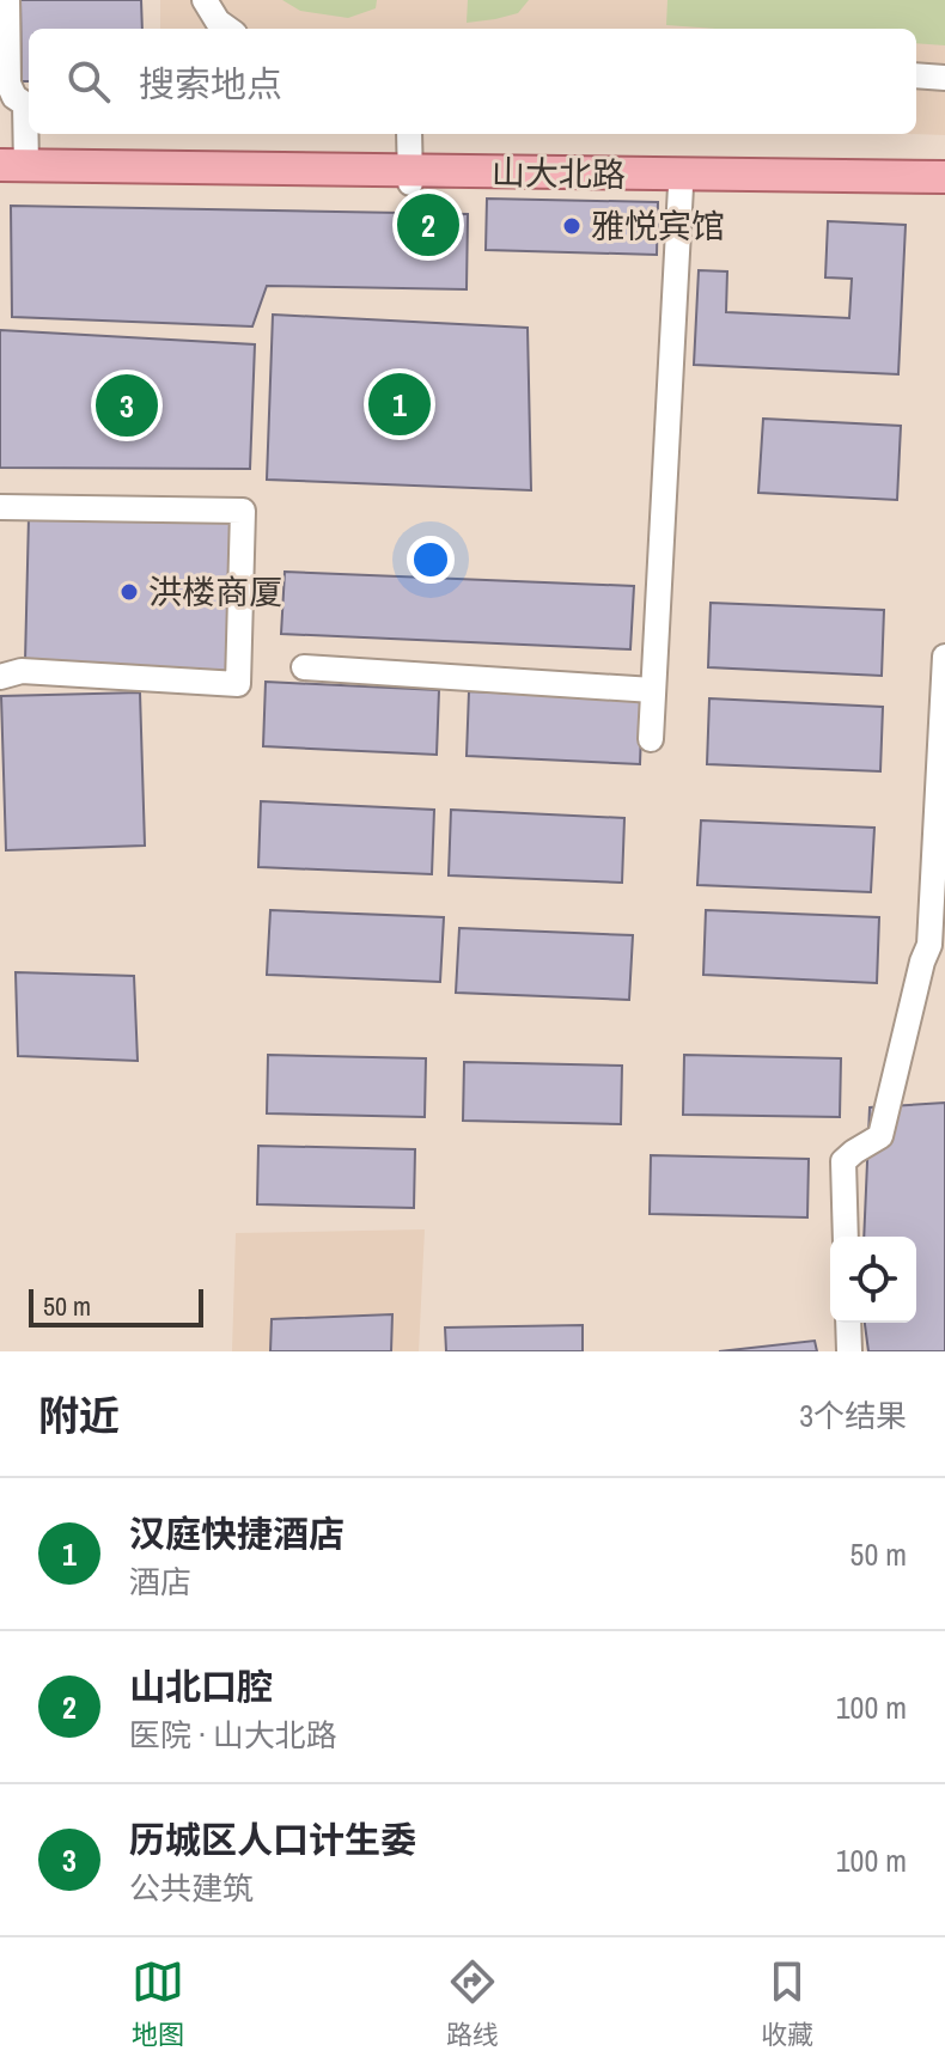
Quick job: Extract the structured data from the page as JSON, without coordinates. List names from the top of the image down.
{
  "streets": {
    "main road": ["山大北路"]
  },
  "places": ["雅悦宾馆", "洪楼商厦"],
  "scale_bar": "50 m",
  "page": {
    "search": "搜索地点",
    "pins": ["2", "1", "3"],
    "scale": "50 m",
    "heading": ["附近", "3个结果"],
    "list": [
      {
        "mark": "1",
        "name": "汉庭快捷酒店",
        "note": "酒店",
        "value": "50 m"
      },
      {
        "mark": "2",
        "name": "山北口腔",
        "note": "医院 · 山大北路",
        "value": "100 m"
      },
      {
        "mark": "3",
        "name": "历城区人口计生委",
        "note": "公共建筑",
        "value": "100 m"
      }
    ],
    "nav": ["地图", "路线", "收藏"]
  }
}
